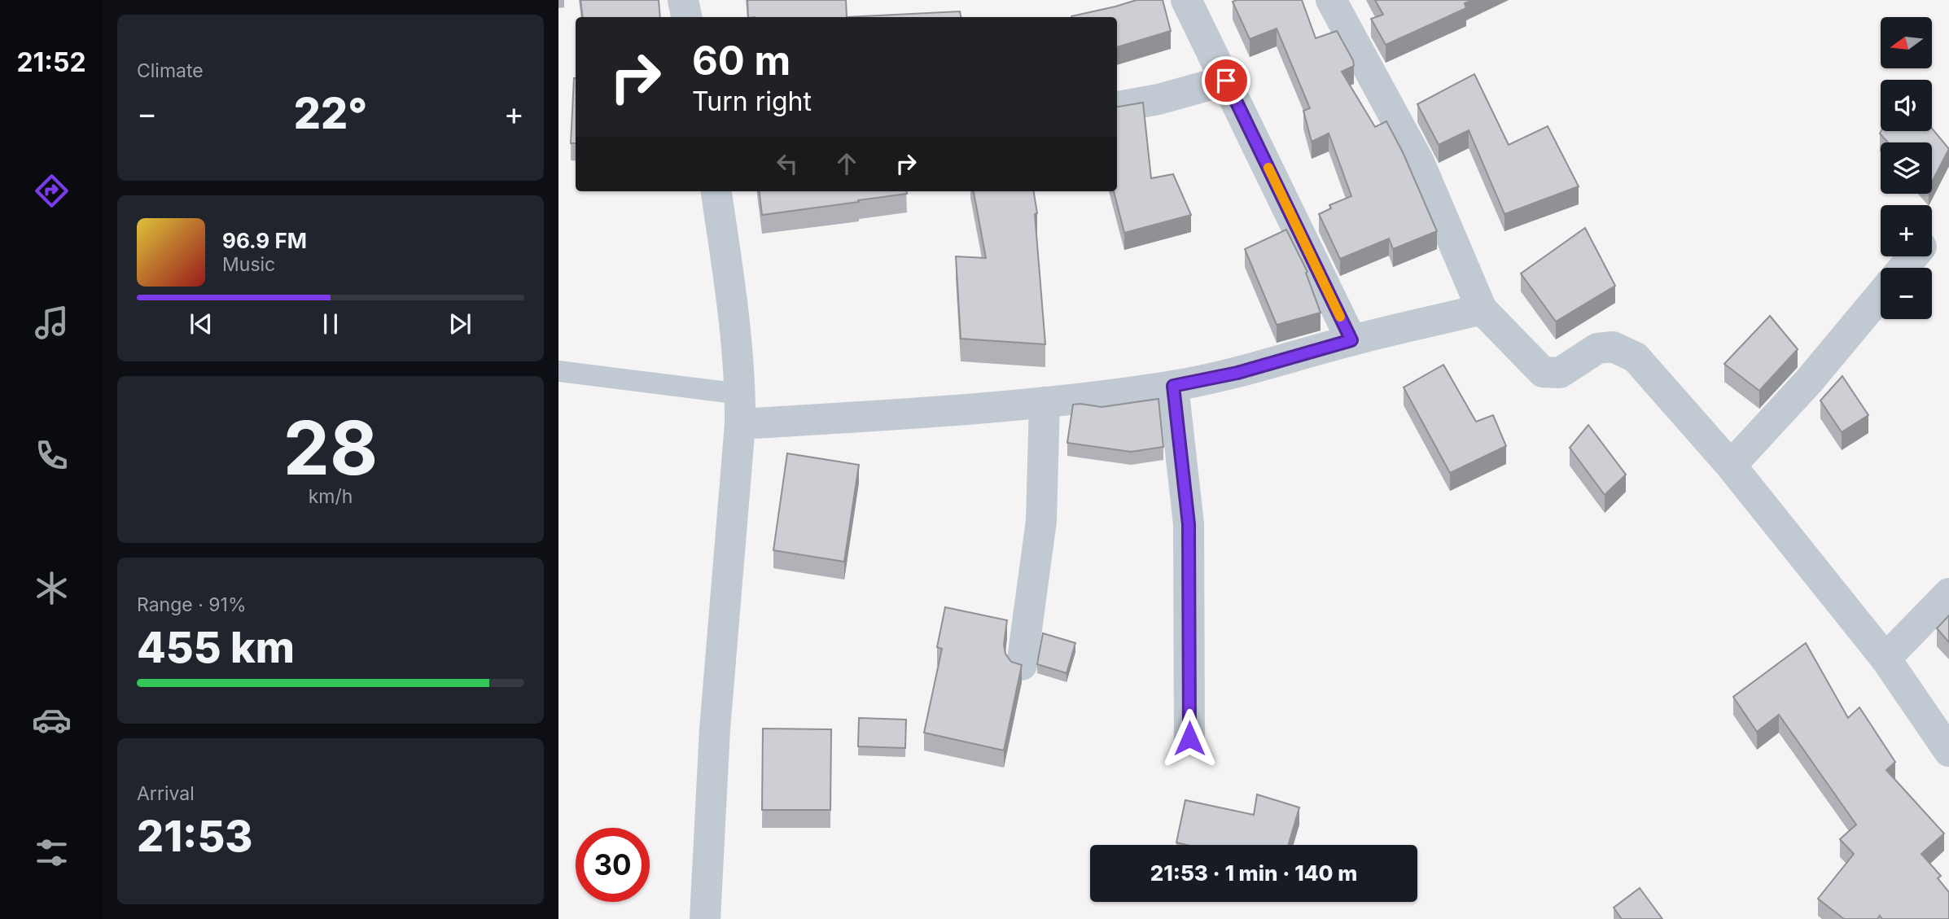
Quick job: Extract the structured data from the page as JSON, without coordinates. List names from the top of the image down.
{
  "north": "left",
  "page": {
    "tabs": "21:52",
    "tile": [
      "Climate",
      ["28", "km/h"],
      ["Range · 91%", "455 km"],
      ["Arrival", "21:53"]
    ],
    "map_buttons": ["+", "−"],
    "turn": ["60 m", "Turn right"],
    "heat": ["−", "22°", "+"],
    "song": ["96.9 FM", "Music"],
    "limit": "30",
    "trip": "21:53 · 1 min · 140 m"
  }
}
